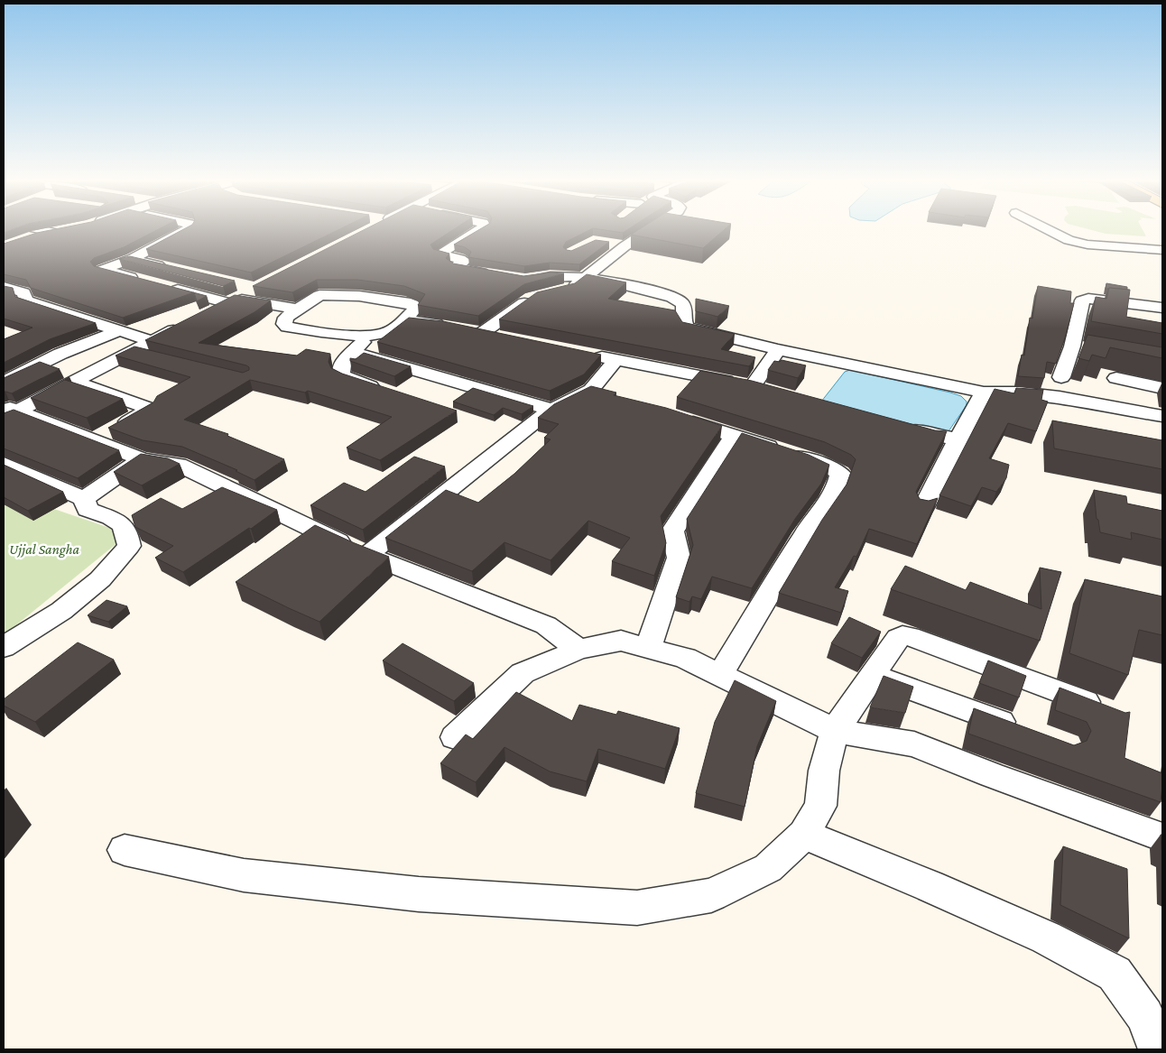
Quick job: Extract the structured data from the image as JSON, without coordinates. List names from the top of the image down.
{
  "parks": ["Ujjal Sangha"]
}
